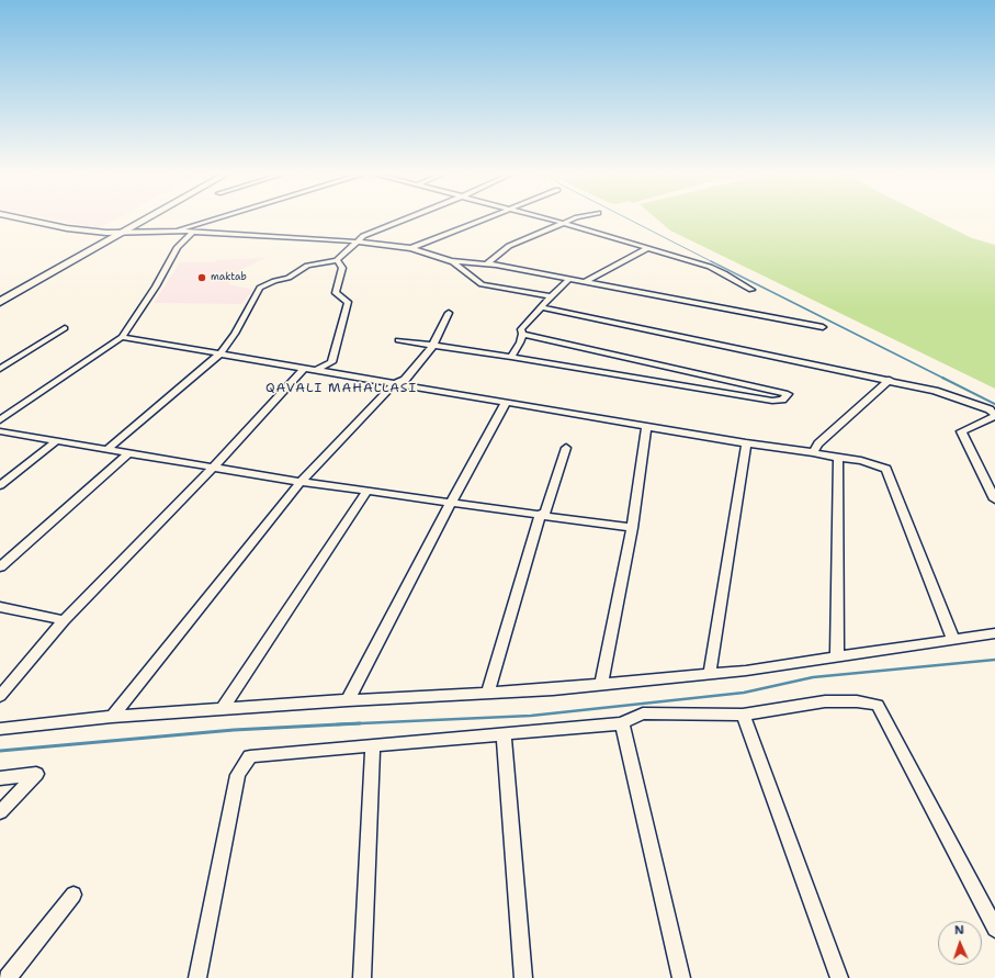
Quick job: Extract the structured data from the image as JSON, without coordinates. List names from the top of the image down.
{
  "districts": ["QAVALI MAHALLASI"],
  "places": ["maktab"],
  "north": "top"
}
